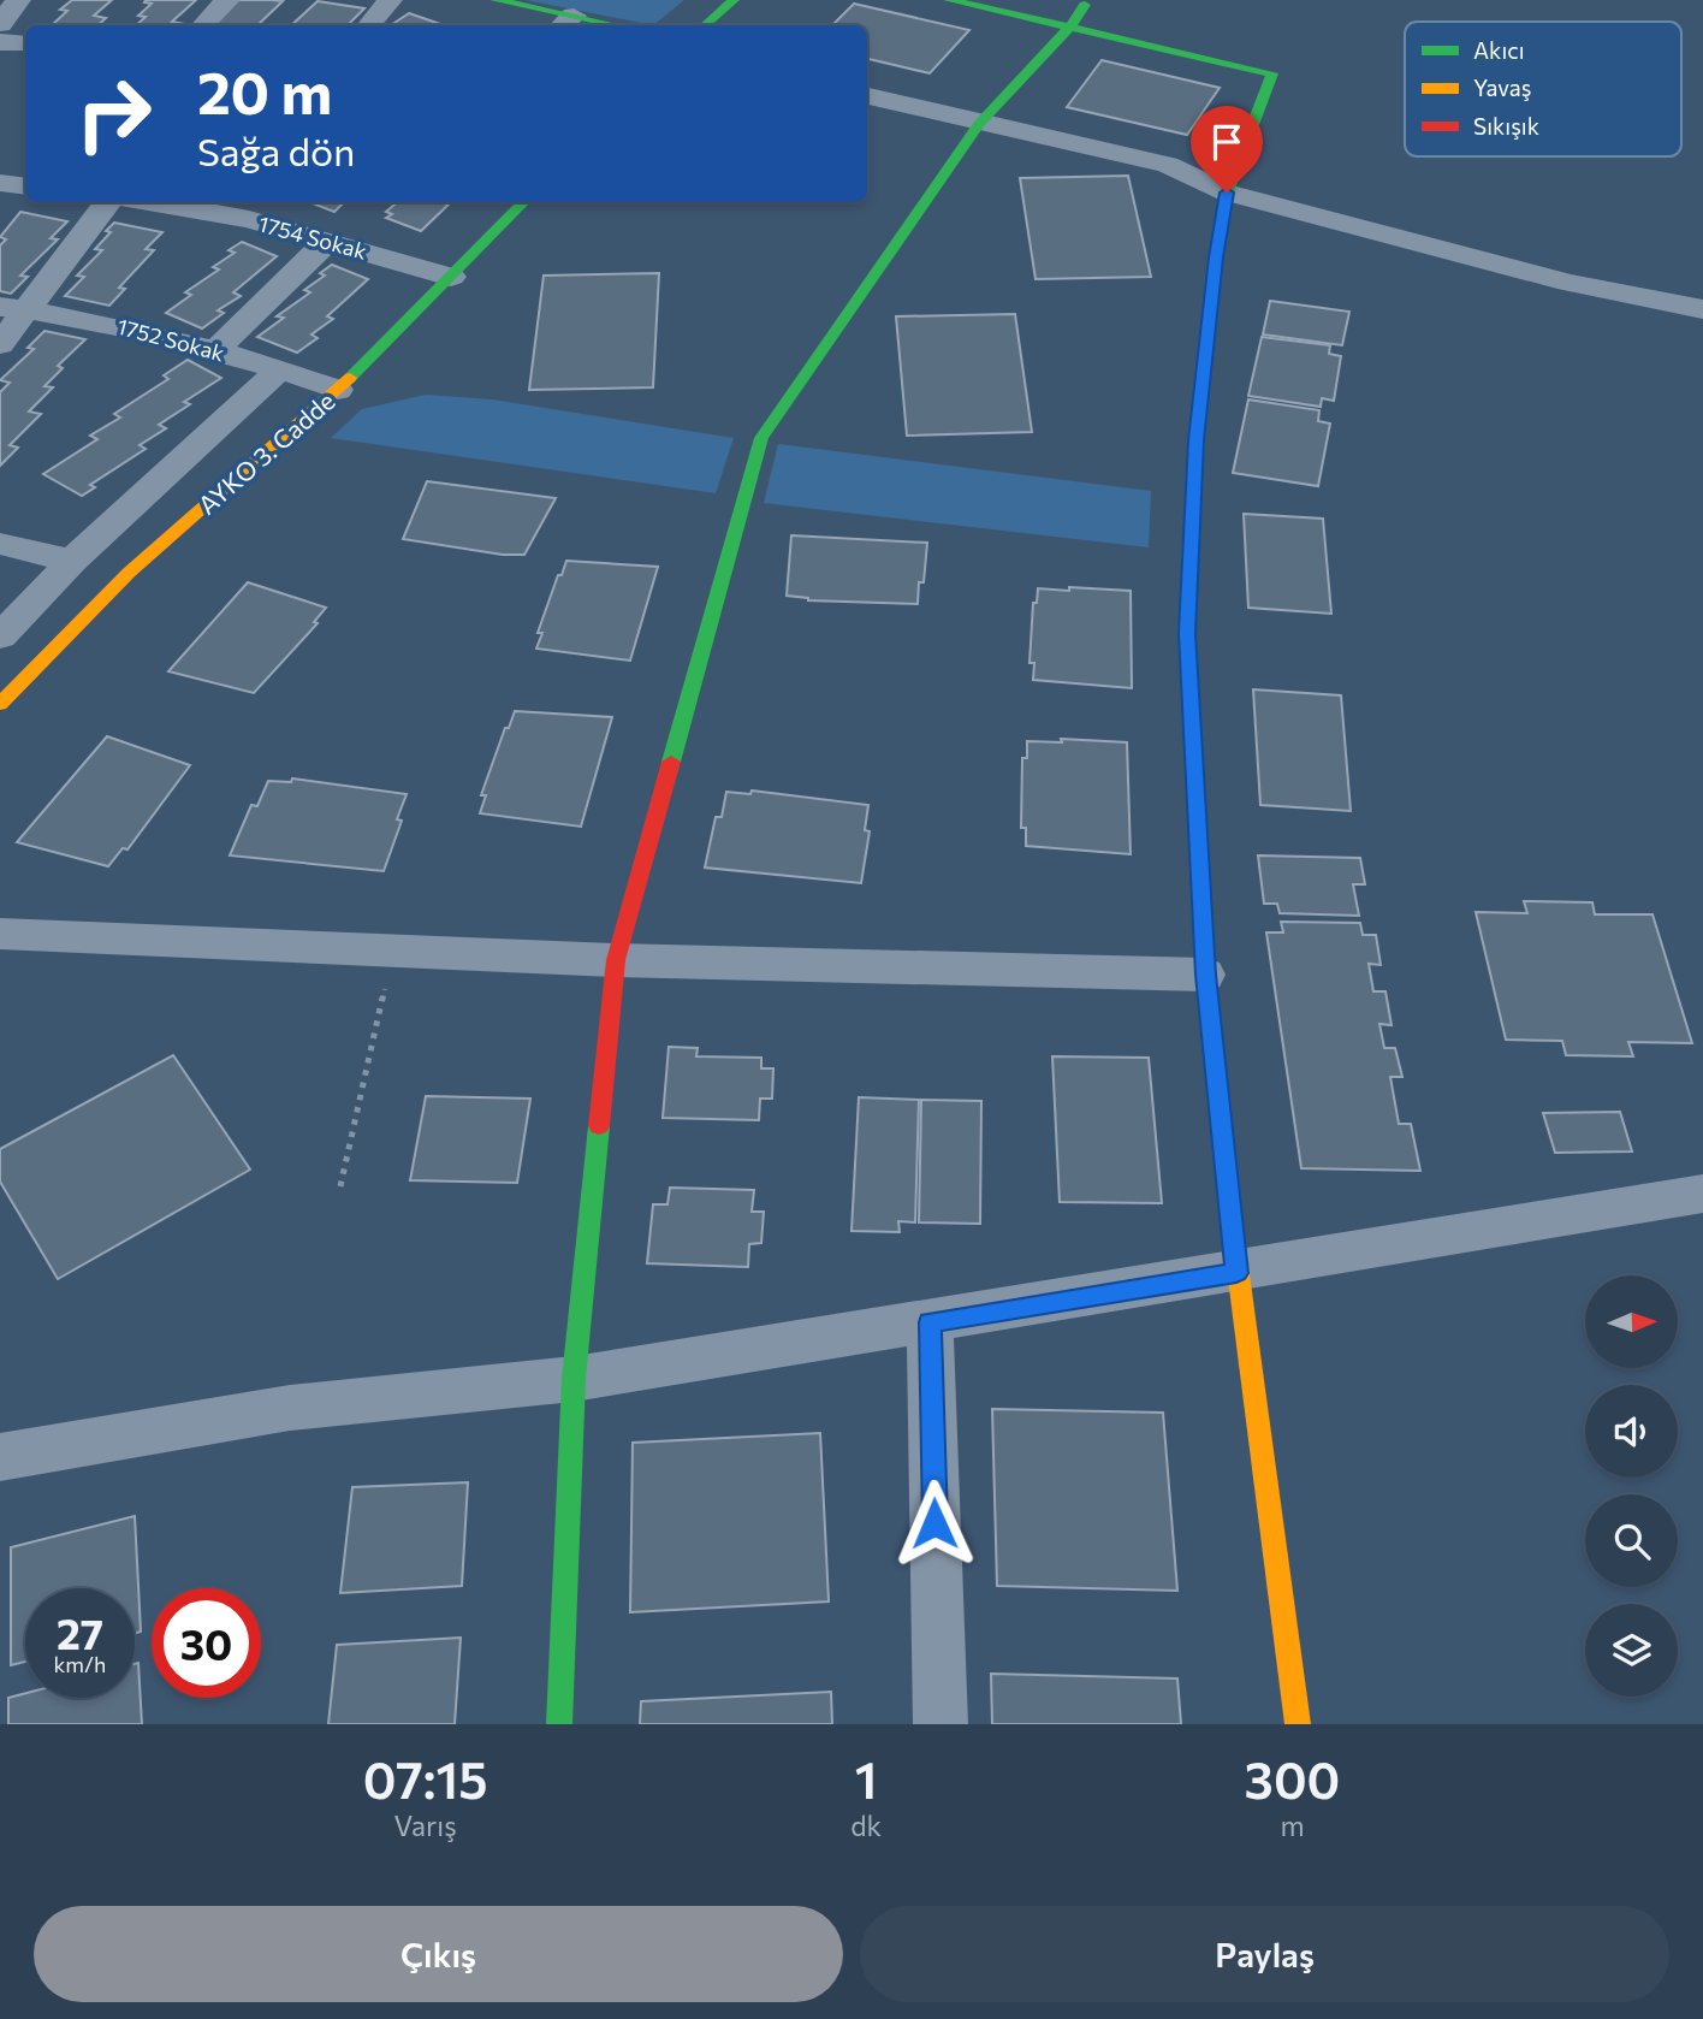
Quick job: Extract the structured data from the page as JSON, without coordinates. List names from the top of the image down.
{
  "streets": {
    "street": ["1754 Sokak", "1752 Sokak", "AYKO 3. Cadde"]
  },
  "crossings": [
    ["1754 Sokak", "AYKO 3. Cadde"],
    ["1752 Sokak", "AYKO 3. Cadde"]
  ],
  "legend": ["Akıcı", "Yavaş", "Sıkışık"],
  "north": "right",
  "page": {
    "turn": ["20 m", "Sağa dön"],
    "speed": "27 km/h",
    "limit": "30",
    "eta": [
      "07:15",
      "Varış",
      "1",
      "dk",
      "300",
      "m"
    ],
    "buttons": ["Çıkış", "Paylaş"]
  }
}
